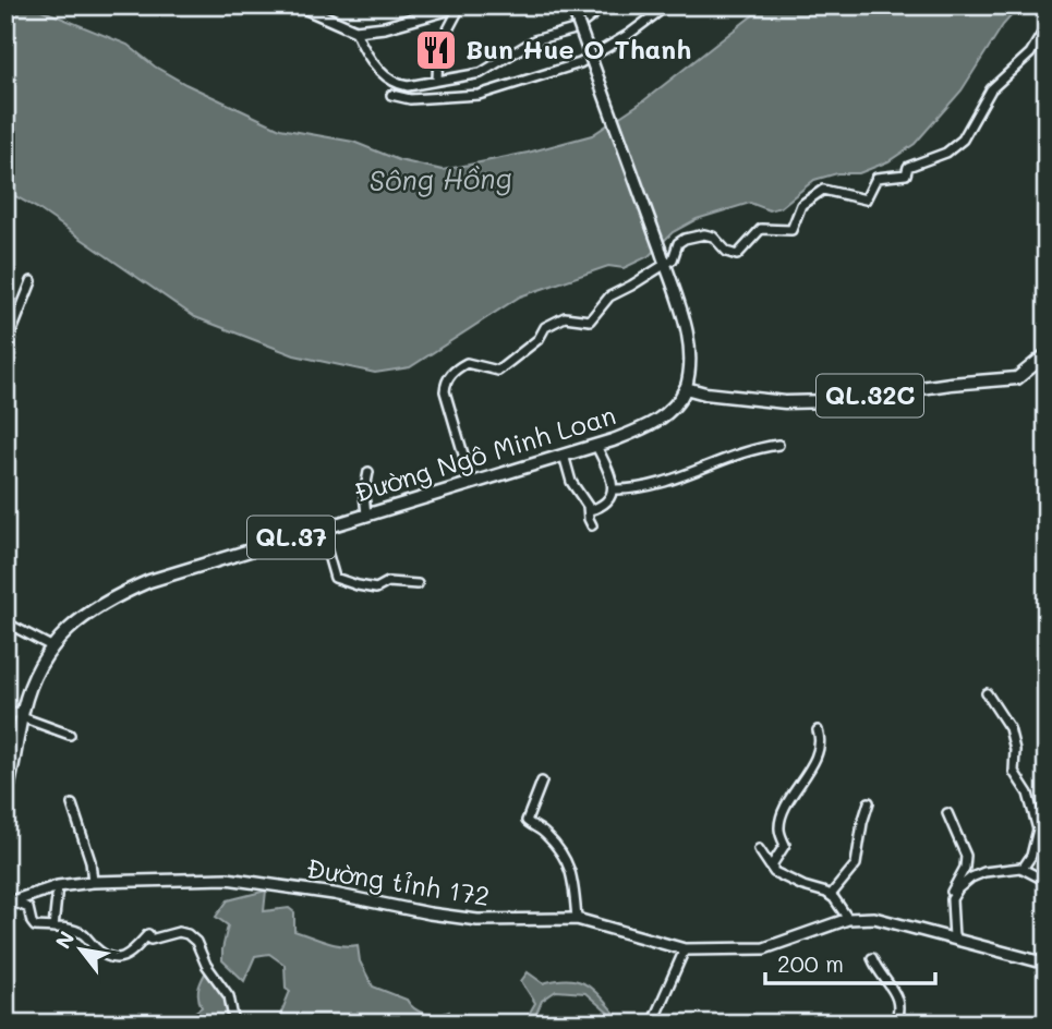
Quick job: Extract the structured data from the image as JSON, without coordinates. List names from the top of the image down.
{
  "streets": {
    "highway": ["QL.32C", "Đường Ngô Minh Loan", "QL.37"],
    "main road": ["Đường tỉnh 172"]
  },
  "crossings": [
    ["QL.32C", "Đường Ngô Minh Loan"]
  ],
  "water": ["Sông Hồng"],
  "places": {
    "restaurant": ["Bun Hue O Thanh"]
  },
  "scale_bar": "200 m",
  "north": "top left"
}
